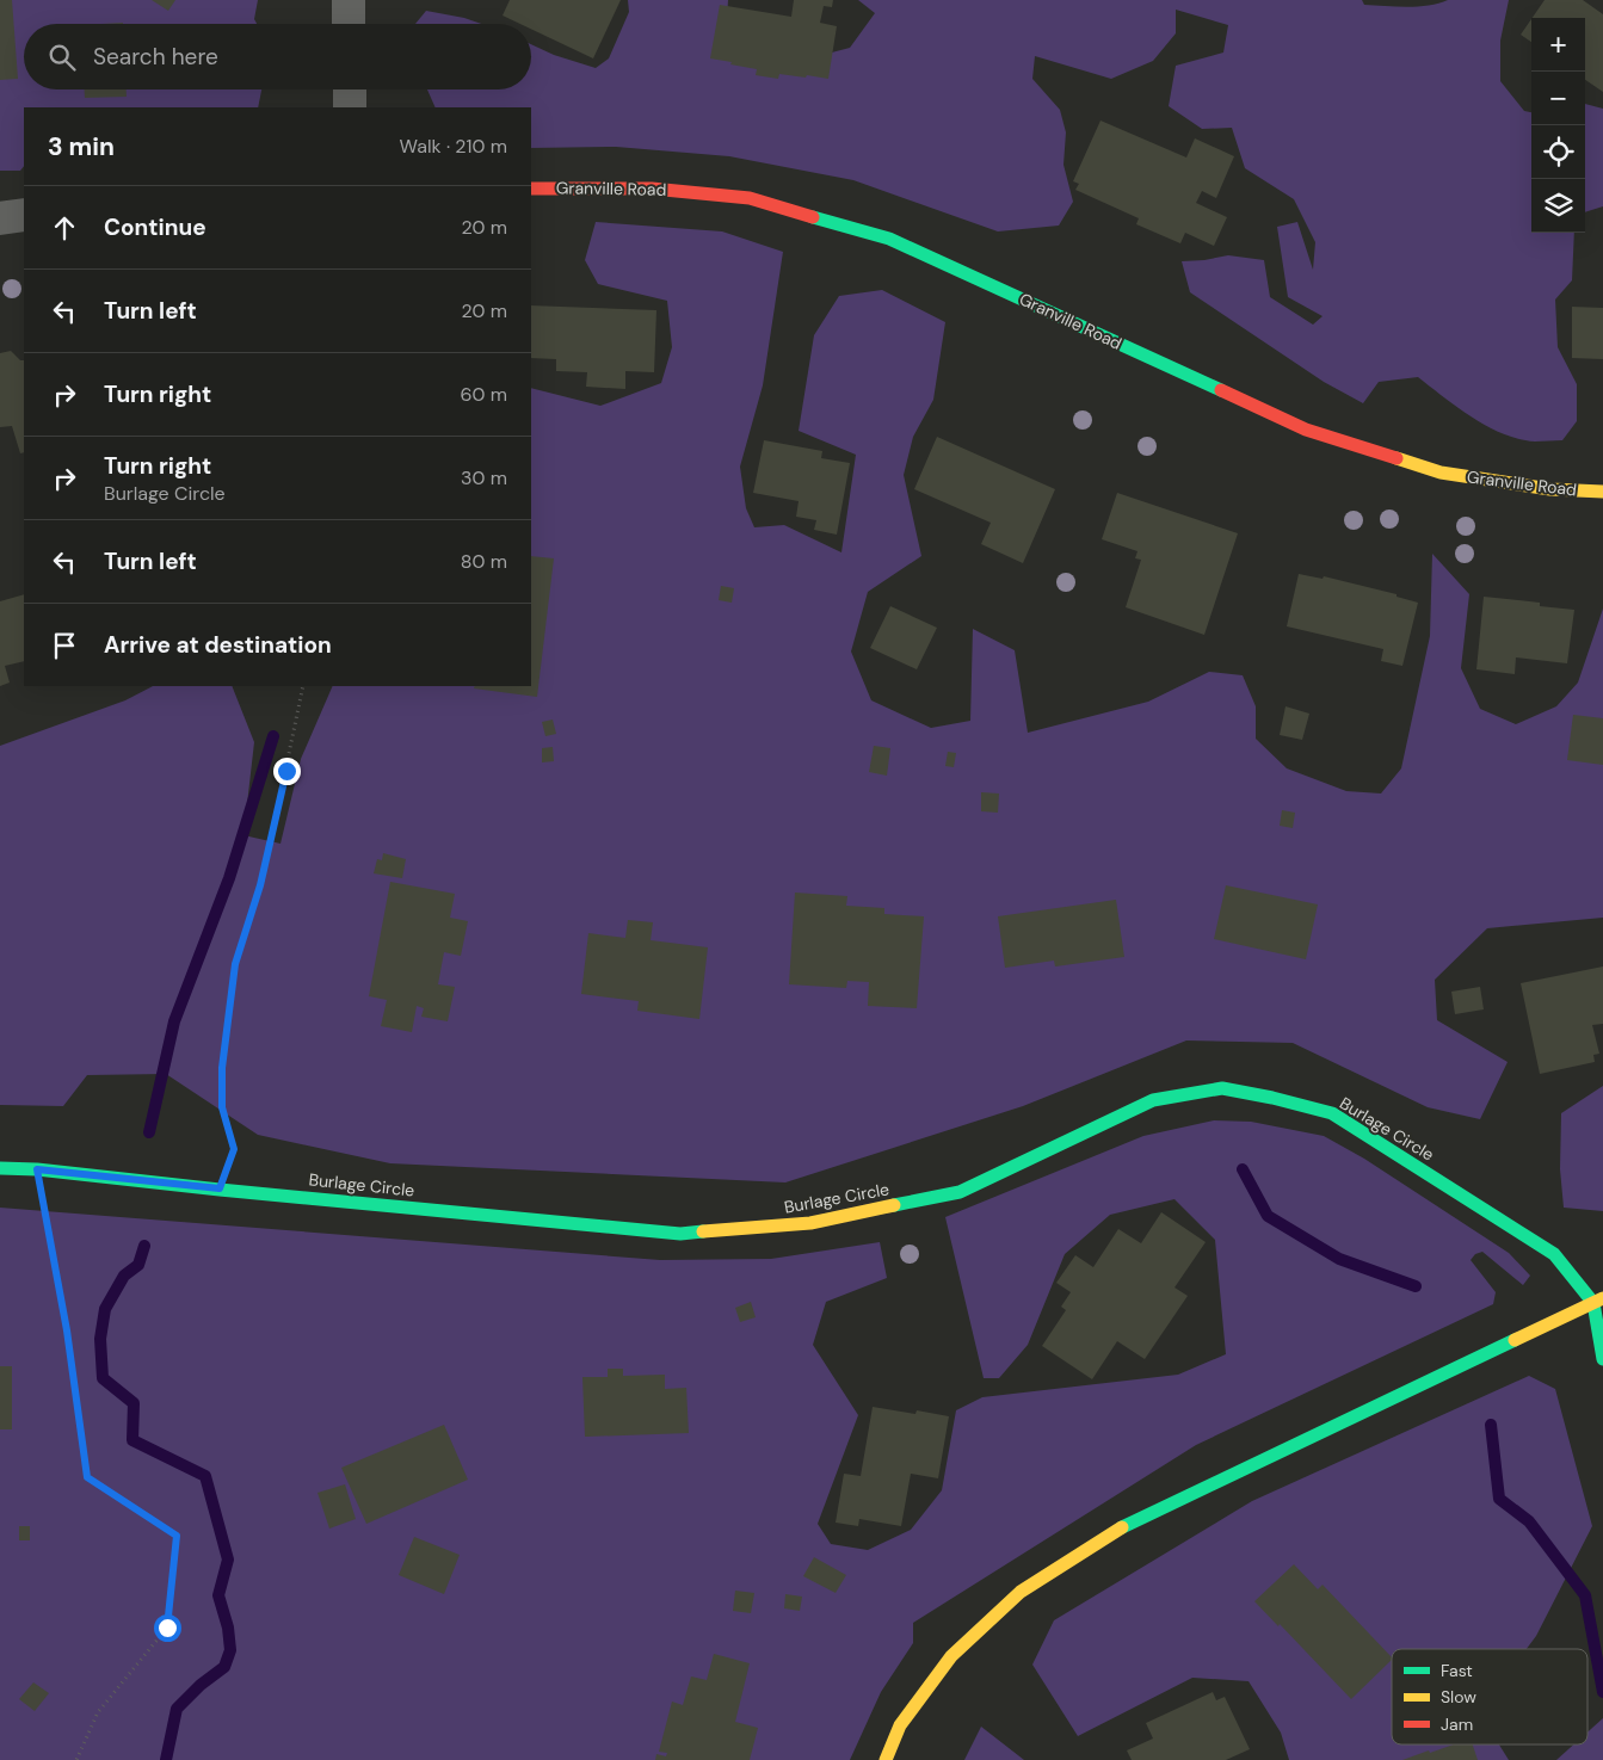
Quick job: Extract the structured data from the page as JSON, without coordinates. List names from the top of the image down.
{
  "streets": {
    "street": ["Granville Road", "Burlage Circle"]
  },
  "legend": ["Fast", "Slow", "Jam"],
  "page": {
    "map_buttons": ["+", "−"],
    "search": "Search here",
    "heading": ["3 min", "Walk · 210 m"],
    "list": [
      ["Continue", "20 m"],
      ["Turn left", "20 m"],
      ["Turn right", "60 m"],
      ["Turn right", "Burlage Circle", "30 m"],
      ["Turn left", "80 m"],
      "Arrive at destination"
    ]
  }
}
